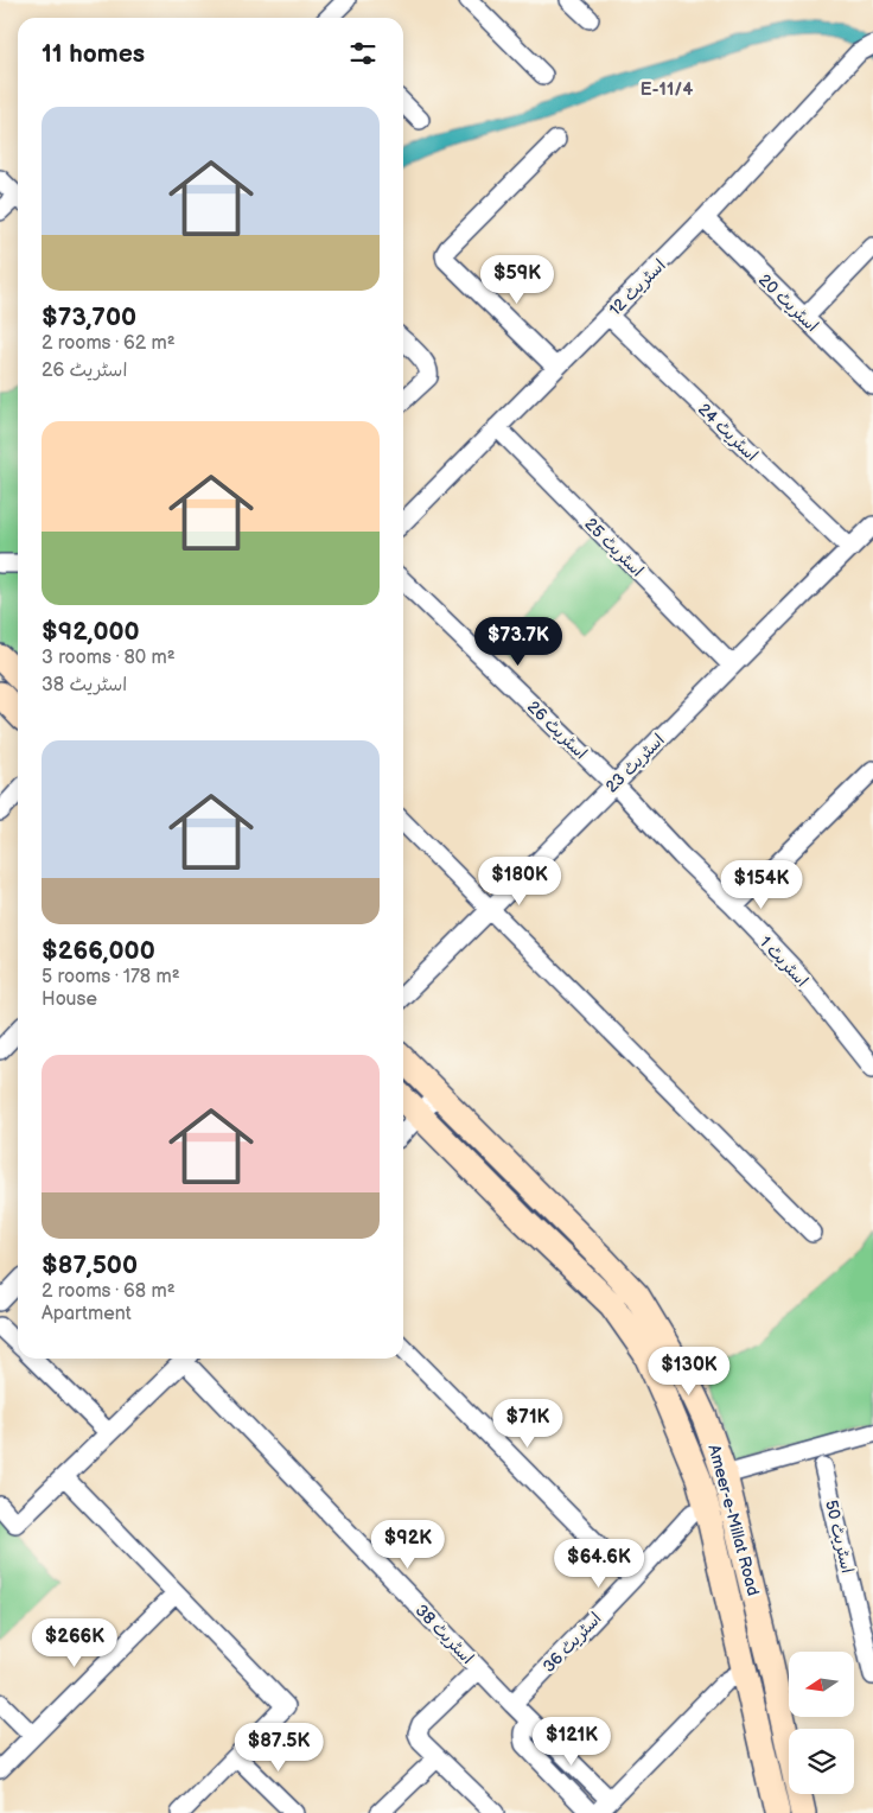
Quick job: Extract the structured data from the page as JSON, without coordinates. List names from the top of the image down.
{
  "streets": {
    "main road": ["Ameer-e-Millat Road"],
    "street": [
      "اسٹریٹ 12",
      "اسٹریٹ 20",
      "اسٹریٹ 24",
      "اسٹریٹ 25",
      "اسٹریٹ 26",
      "اسٹریٹ 23",
      "اسٹریٹ 1",
      "اسٹریٹ 50",
      "اسٹریٹ 38",
      "اسٹریٹ 36"
    ]
  },
  "crossings": [
    ["اسٹریٹ 12", "اسٹریٹ 20"],
    ["اسٹریٹ 12", "اسٹریٹ 24"],
    ["اسٹریٹ 12", "اسٹریٹ 25"],
    ["اسٹریٹ 24", "اسٹریٹ 23"],
    ["اسٹریٹ 25", "اسٹریٹ 23"],
    ["اسٹریٹ 26", "اسٹریٹ 23"],
    ["اسٹریٹ 26", "اسٹریٹ 1"],
    ["اسٹریٹ 23", "اسٹریٹ 1"],
    ["Ameer-e-Millat Road", "اسٹریٹ 36"],
    ["اسٹریٹ 38", "اسٹریٹ 36"]
  ],
  "districts": ["E-11/4"],
  "north": "left",
  "page": {
    "heading": "11 homes",
    "list": [
      {
        "name": "$73,700",
        "note": "2 rooms · 62 m² · اسٹریٹ 26"
      },
      {
        "name": "$92,000",
        "note": "3 rooms · 80 m² · اسٹریٹ 38"
      },
      {
        "name": "$266,000",
        "note": "5 rooms · 178 m² · House"
      },
      {
        "name": "$87,500",
        "note": "2 rooms · 68 m² · Apartment"
      }
    ],
    "price": [
      "$59K",
      "$73.7K",
      "$180K",
      "$154K",
      "$130K",
      "$71K",
      "$92K",
      "$64.6K",
      "$266K",
      "$121K",
      "$87.5K"
    ]
  }
}
